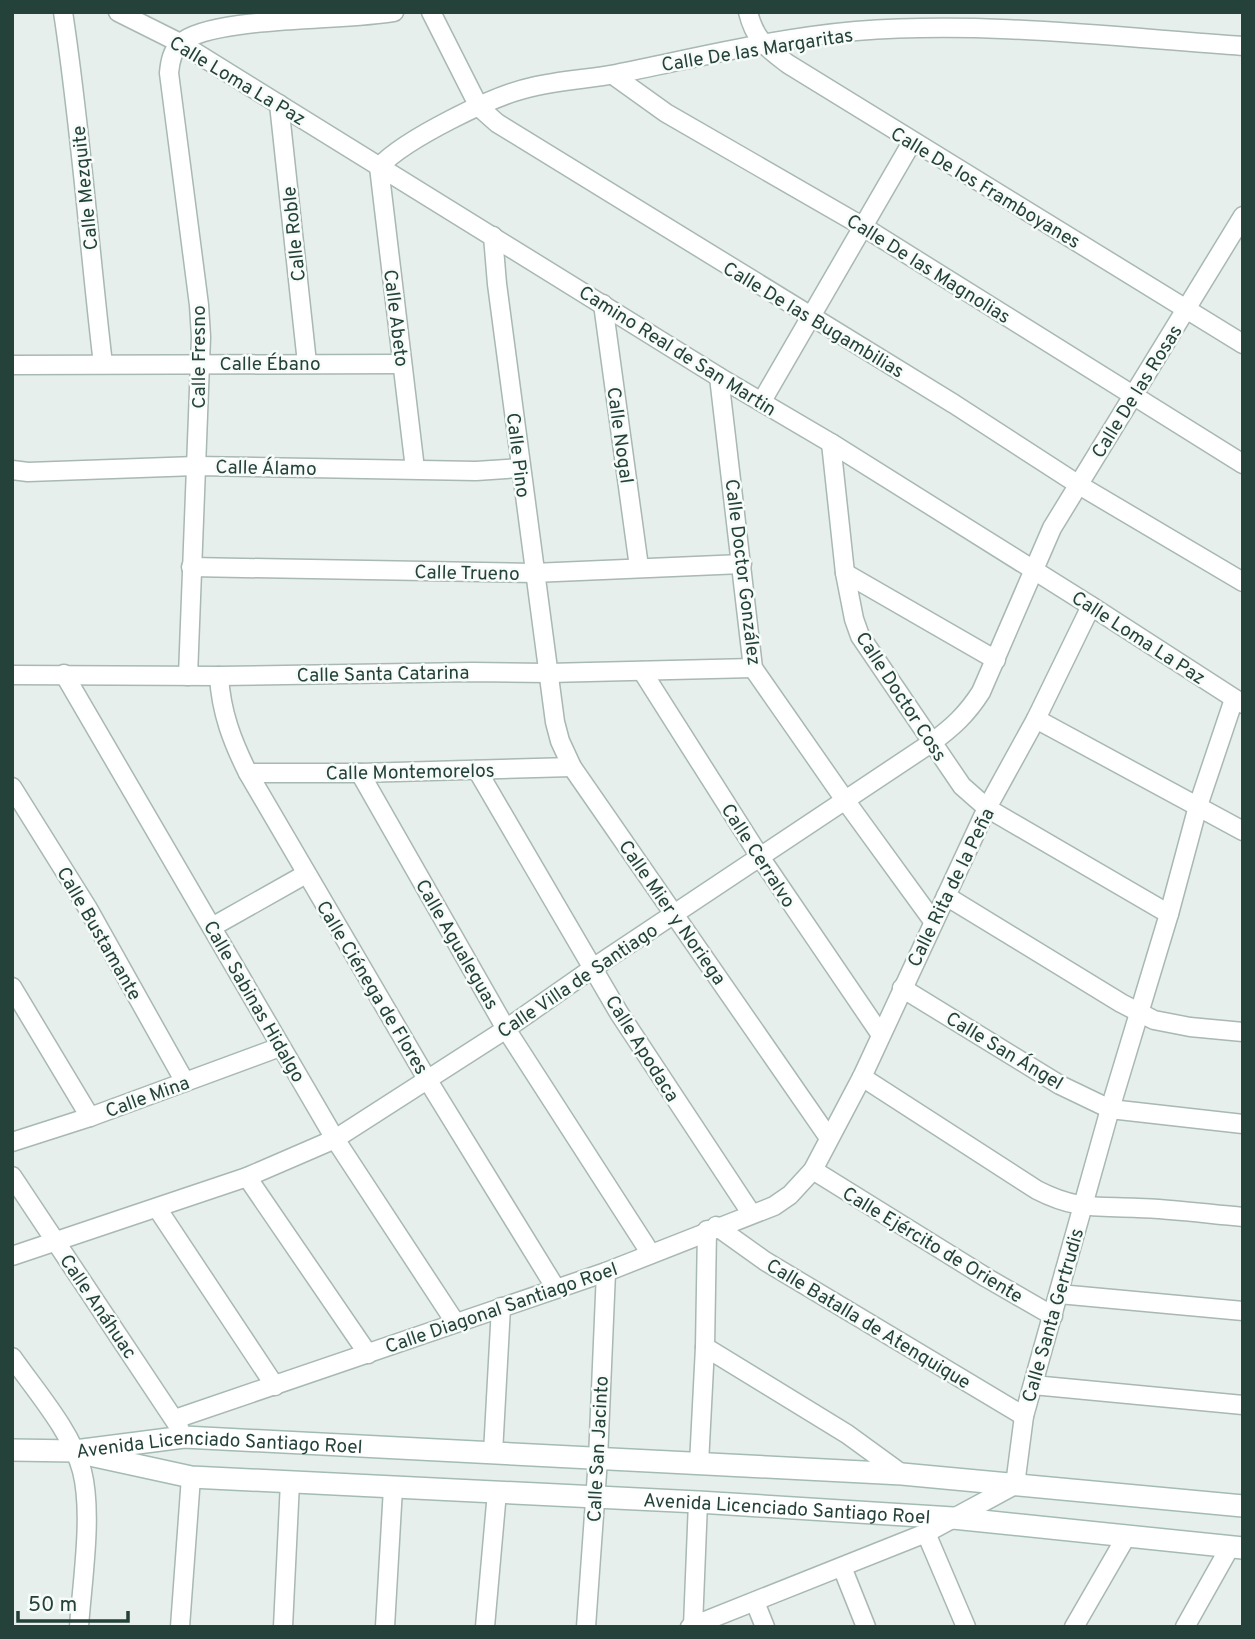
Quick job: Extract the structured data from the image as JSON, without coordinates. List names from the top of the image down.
{
  "streets": {
    "street": [
      "Calle De las Margaritas",
      "Calle Loma La Paz",
      "Calle De los Framboyanes",
      "Calle Mezquite",
      "Calle Roble",
      "Calle De las Magnolias",
      "Calle Abeto",
      "Calle De las Bugambilias",
      "Camino Real de San Martin",
      "Calle Fresno",
      "Calle Ébano",
      "Calle De las Rosas",
      "Calle Nogal",
      "Calle Pino",
      "Calle Álamo",
      "Calle Trueno",
      "Calle Doctor González",
      "Calle Santa Catarina",
      "Calle Doctor Coss",
      "Calle Montemorelos",
      "Calle Cerralvo",
      "Calle Rita de la Peña",
      "Calle Mier y Noriega",
      "Calle Bustamante",
      "Calle Agualeguas",
      "Calle Villa de Santiago",
      "Calle Ciénega de Flores",
      "Calle Sabinas Hidalgo",
      "Calle Apodaca",
      "Calle San Ángel",
      "Calle Mina",
      "Calle Ejército de Oriente",
      "Calle Anáhuac",
      "Calle Diagonal Santiago Roel",
      "Calle Santa Gertrudis",
      "Calle Batalla de Atenquique",
      "Calle San Jacinto",
      "Avenida Licenciado Santiago Roel"
    ]
  },
  "crossings": [
    ["Calle De las Margaritas", "Calle De los Framboyanes"],
    ["Calle De las Margaritas", "Calle De las Magnolias"],
    ["Calle De las Margaritas", "Calle Abeto"],
    ["Calle De las Margaritas", "Calle De las Bugambilias"],
    ["Calle De las Margaritas", "Camino Real de San Martin"],
    ["Calle Loma La Paz", "Calle Roble"],
    ["Calle Loma La Paz", "Camino Real de San Martin"],
    ["Calle Loma La Paz", "Calle Fresno"],
    ["Calle Loma La Paz", "Calle De las Rosas"],
    ["Calle Loma La Paz", "Calle Rita de la Peña"],
    ["Calle Loma La Paz", "Calle Villa de Santiago"],
    ["Calle Loma La Paz", "Calle Santa Gertrudis"],
    ["Calle De los Framboyanes", "Calle De las Rosas"],
    ["Calle Mezquite", "Calle Ébano"],
    ["Calle Roble", "Calle Ébano"],
    ["Calle De las Magnolias", "Calle De las Rosas"],
    ["Calle Abeto", "Camino Real de San Martin"],
    ["Calle Abeto", "Calle Ébano"],
    ["Calle Abeto", "Calle Álamo"],
    ["Calle De las Bugambilias", "Calle De las Rosas"],
    ["Camino Real de San Martin", "Calle De las Rosas"],
    ["Camino Real de San Martin", "Calle Nogal"],
    ["Camino Real de San Martin", "Calle Pino"],
    ["Camino Real de San Martin", "Calle Doctor González"],
    ["Camino Real de San Martin", "Calle Doctor Coss"],
    ["Camino Real de San Martin", "Calle Villa de Santiago"],
    ["Calle Fresno", "Calle Ébano"],
    ["Calle Fresno", "Calle Álamo"],
    ["Calle Fresno", "Calle Trueno"],
    ["Calle Fresno", "Calle Santa Catarina"],
    ["Calle De las Rosas", "Calle Villa de Santiago"],
    ["Calle Nogal", "Calle Trueno"],
    ["Calle Pino", "Calle Álamo"],
    ["Calle Pino", "Calle Trueno"],
    ["Calle Pino", "Calle Santa Catarina"],
    ["Calle Pino", "Calle Mier y Noriega"],
    ["Calle Trueno", "Calle Doctor González"],
    ["Calle Doctor González", "Calle Santa Catarina"],
    ["Calle Doctor González", "Calle Rita de la Peña"],
    ["Calle Doctor González", "Calle Villa de Santiago"],
    ["Calle Santa Catarina", "Calle Cerralvo"],
    ["Calle Santa Catarina", "Calle Mier y Noriega"],
    ["Calle Santa Catarina", "Calle Ciénega de Flores"],
    ["Calle Santa Catarina", "Calle Sabinas Hidalgo"],
    ["Calle Doctor Coss", "Calle Rita de la Peña"],
    ["Calle Doctor Coss", "Calle Villa de Santiago"],
    ["Calle Doctor Coss", "Calle Santa Gertrudis"],
    ["Calle Montemorelos", "Calle Mier y Noriega"],
    ["Calle Montemorelos", "Calle Agualeguas"],
    ["Calle Montemorelos", "Calle Ciénega de Flores"],
    ["Calle Montemorelos", "Calle Apodaca"],
    ["Calle Cerralvo", "Calle Rita de la Peña"],
    ["Calle Cerralvo", "Calle Villa de Santiago"],
    ["Calle Rita de la Peña", "Calle Mier y Noriega"],
    ["Calle Rita de la Peña", "Calle San Ángel"],
    ["Calle Rita de la Peña", "Calle Ejército de Oriente"],
    ["Calle Rita de la Peña", "Calle Diagonal Santiago Roel"],
    ["Calle Mier y Noriega", "Calle Villa de Santiago"],
    ["Calle Bustamante", "Calle Mina"],
    ["Calle Agualeguas", "Calle Villa de Santiago"],
    ["Calle Agualeguas", "Calle Diagonal Santiago Roel"],
    ["Calle Villa de Santiago", "Calle Ciénega de Flores"],
    ["Calle Villa de Santiago", "Calle Sabinas Hidalgo"],
    ["Calle Villa de Santiago", "Calle Apodaca"],
    ["Calle Villa de Santiago", "Calle Anáhuac"],
    ["Calle Ciénega de Flores", "Calle Diagonal Santiago Roel"],
    ["Calle Sabinas Hidalgo", "Calle Mina"],
    ["Calle Sabinas Hidalgo", "Calle Diagonal Santiago Roel"],
    ["Calle Apodaca", "Calle Diagonal Santiago Roel"],
    ["Calle San Ángel", "Calle Santa Gertrudis"],
    ["Calle Ejército de Oriente", "Calle Diagonal Santiago Roel"],
    ["Calle Ejército de Oriente", "Calle Santa Gertrudis"],
    ["Calle Anáhuac", "Calle Diagonal Santiago Roel"],
    ["Calle Anáhuac", "Avenida Licenciado Santiago Roel"],
    ["Calle Diagonal Santiago Roel", "Calle Batalla de Atenquique"],
    ["Calle Diagonal Santiago Roel", "Calle San Jacinto"],
    ["Calle Diagonal Santiago Roel", "Avenida Licenciado Santiago Roel"],
    ["Calle Santa Gertrudis", "Calle Batalla de Atenquique"],
    ["Calle Santa Gertrudis", "Avenida Licenciado Santiago Roel"],
    ["Calle San Jacinto", "Avenida Licenciado Santiago Roel"]
  ],
  "scale_bar": "50 m"
}
